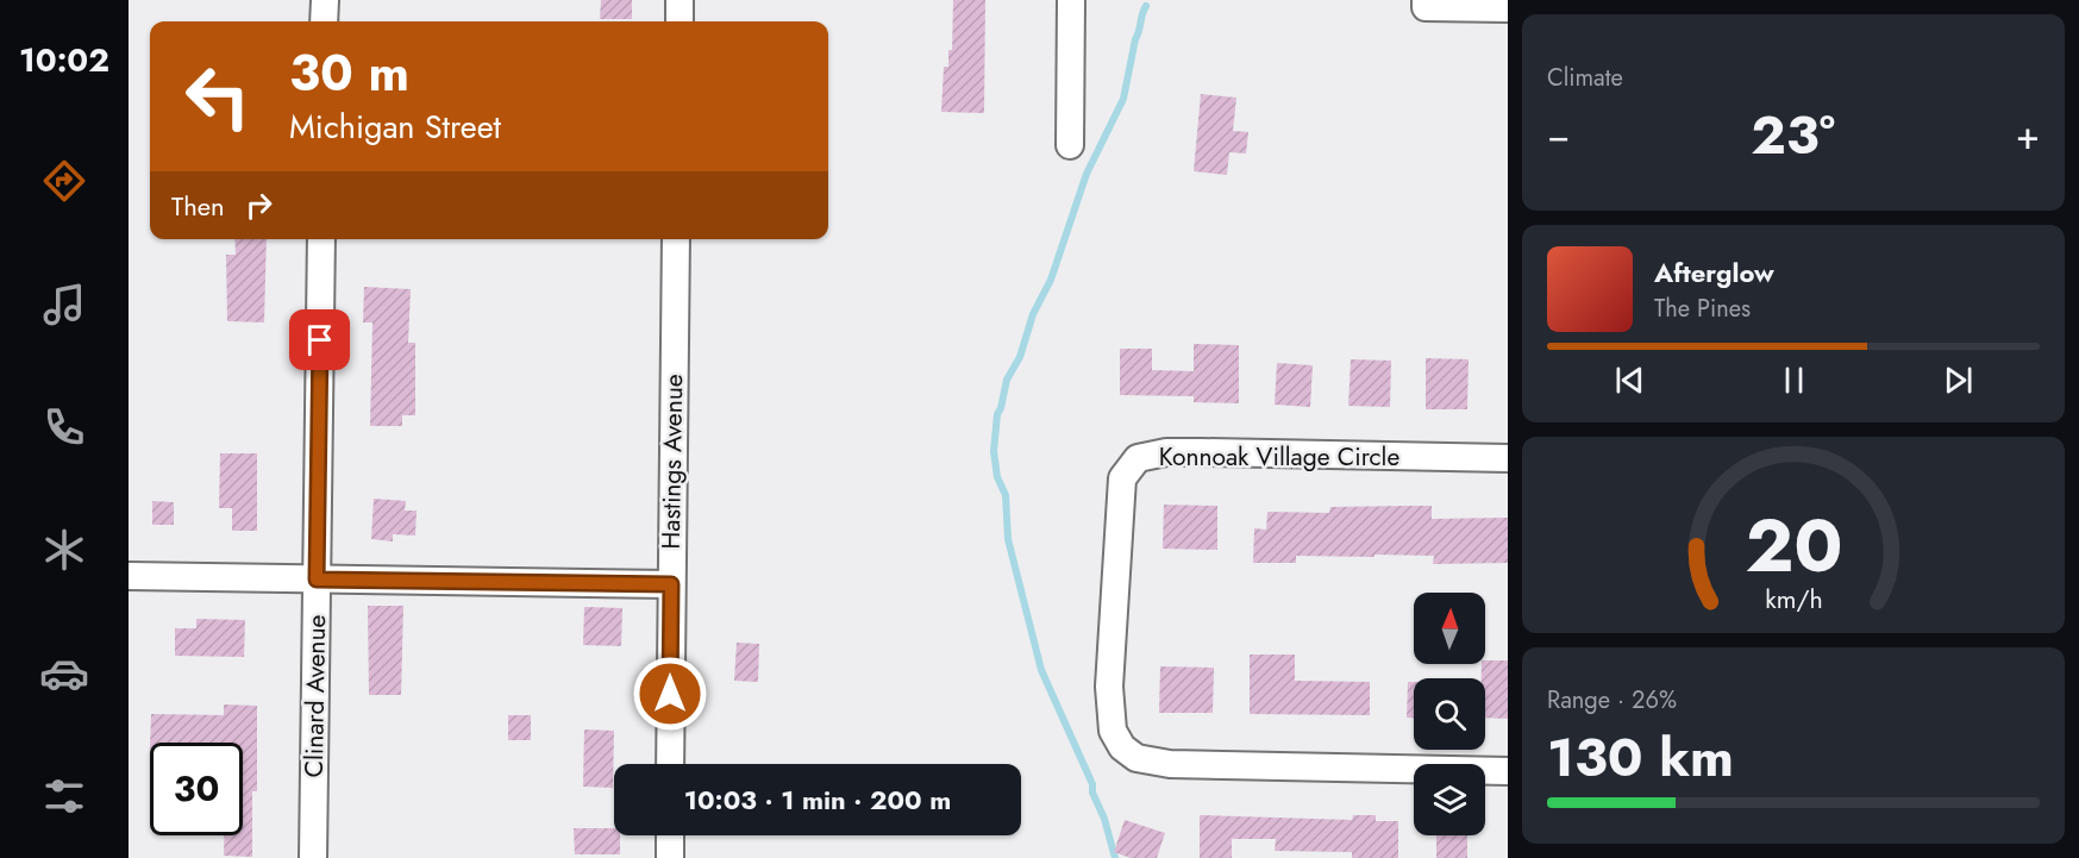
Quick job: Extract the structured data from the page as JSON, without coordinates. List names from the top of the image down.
{
  "streets": {
    "street": ["Konnoak Village Circle", "Hastings Avenue", "Clinard Avenue"]
  },
  "north": "top",
  "page": {
    "tabs": "10:02",
    "tile": [
      "Climate",
      ["Range · 26%", "130 km"]
    ],
    "turn": ["30 m", "Michigan Street"],
    "heat": ["−", "23°", "+"],
    "then": "Then",
    "song": ["Afterglow", "The Pines"],
    "limit": "30",
    "trip": "10:03 · 1 min · 200 m",
    "gauge": ["20", "km/h"]
  }
}
